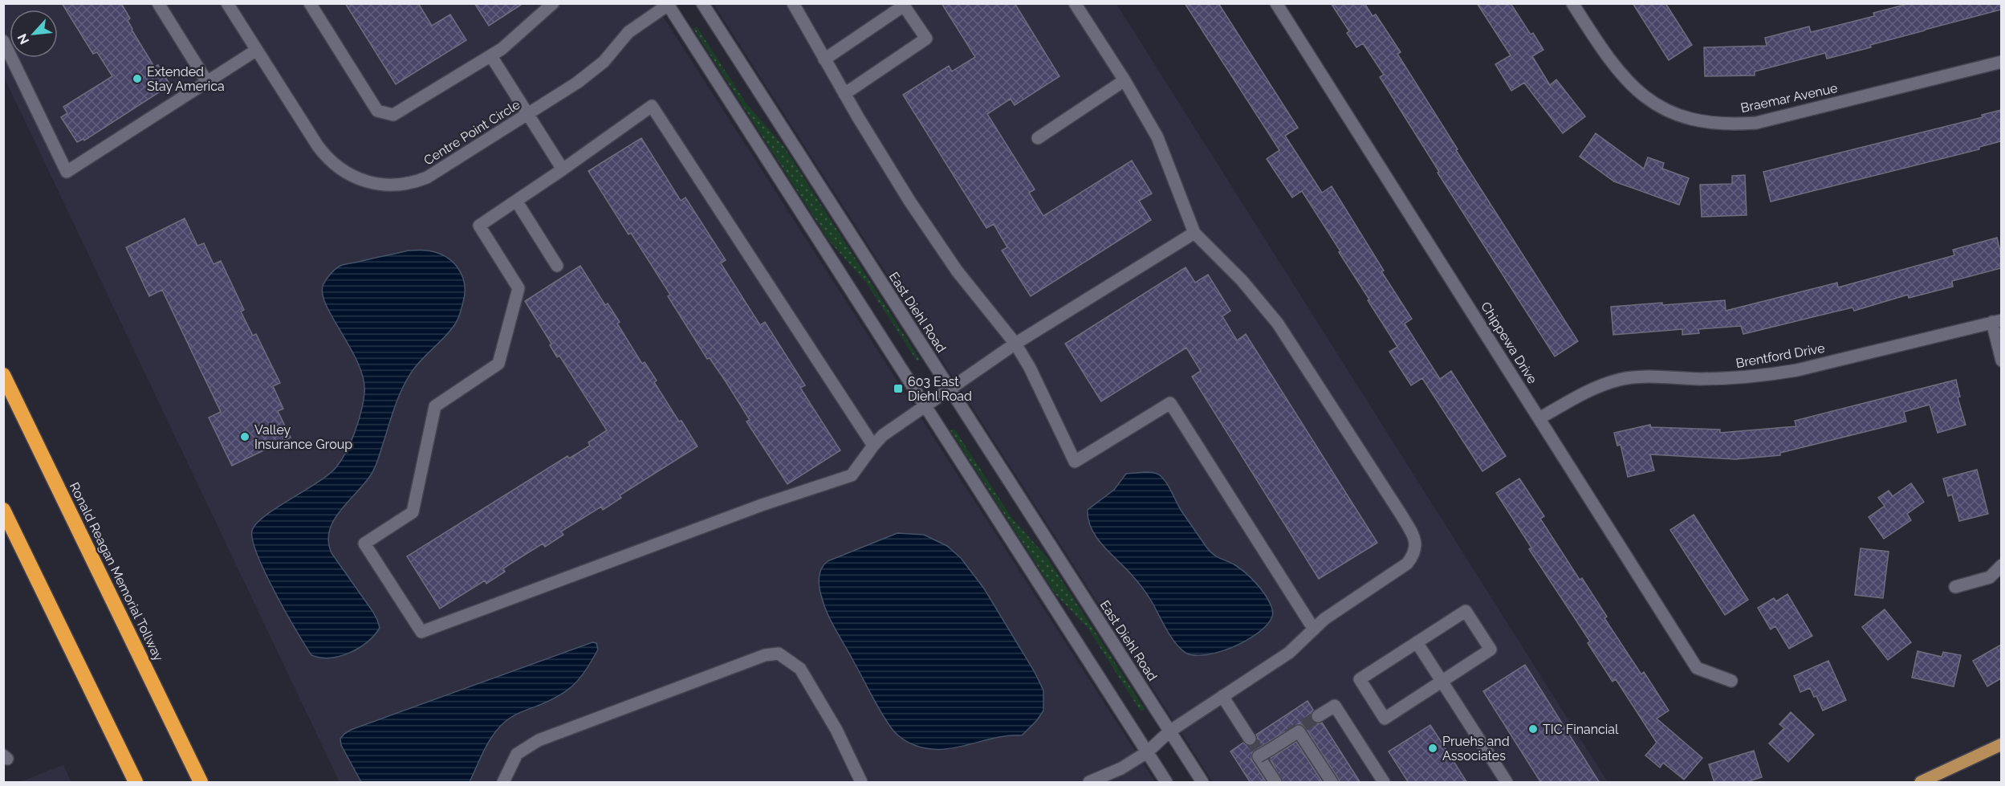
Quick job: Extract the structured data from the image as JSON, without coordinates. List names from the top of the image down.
{
  "streets": {
    "highway": ["Ronald Reagan Memorial Tollway"],
    "street": [
      "Braemar Avenue",
      "Centre Point Circle",
      "East Diehl Road",
      "Chippewa Drive",
      "Brentford Drive"
    ]
  },
  "crossings": [
    ["Chippewa Drive", "Brentford Drive"]
  ],
  "places": {
    "other": [
      "Extended Stay America",
      "Valley Insurance Group",
      "TIC Financial",
      "Pruehs and Associates"
    ],
    "transit": ["603 East Diehl Road"]
  },
  "north": "bottom left"
}
